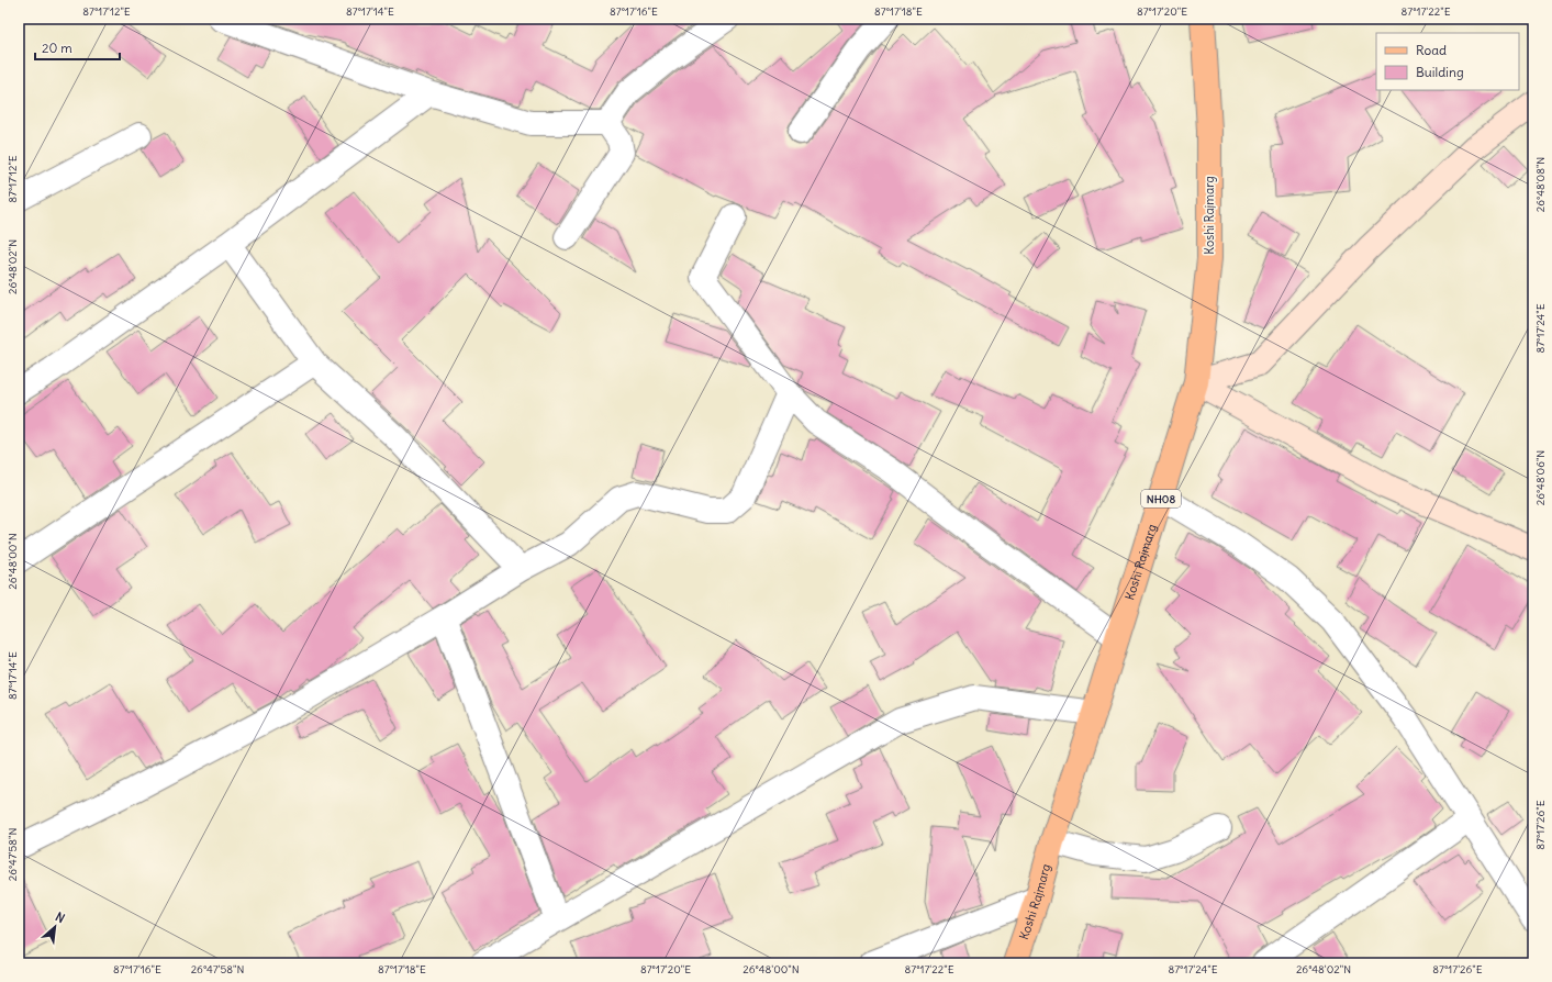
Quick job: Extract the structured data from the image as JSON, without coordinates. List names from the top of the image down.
{
  "streets": {
    "main road": ["Koshi Rajmarg", "NH08"]
  },
  "legend": ["Road", "Building"],
  "scale_bar": "20 m",
  "north": "top right",
  "coordinates": [
    "87°17'12\"E",
    "87°17'14\"E",
    "87°17'16\"E",
    "87°17'18\"E",
    "87°17'20\"E",
    "87°17'22\"E",
    "26°48'08\"N",
    "26°48'02\"N",
    "87°17'24\"E",
    "26°48'06\"N",
    "26°48'00\"N",
    "87°17'26\"E",
    "26°47'58\"N"
  ]
}
